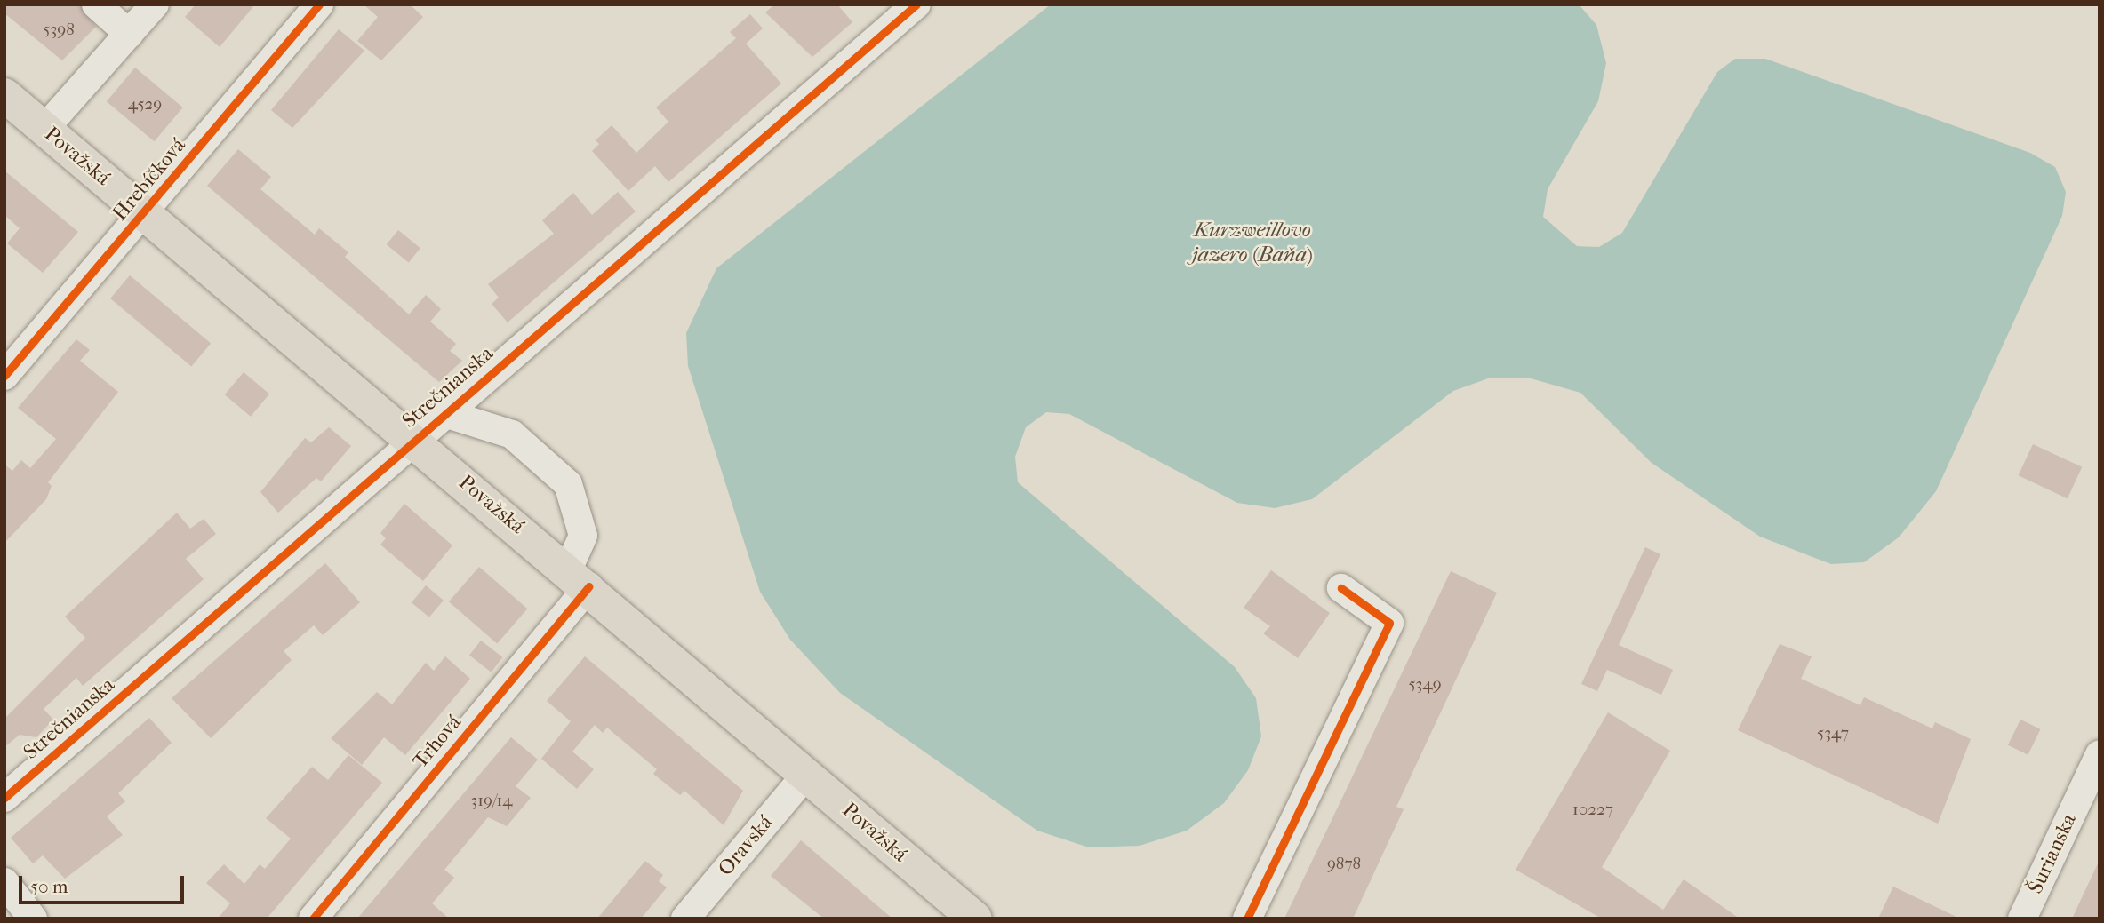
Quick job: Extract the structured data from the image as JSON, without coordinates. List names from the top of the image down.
{
  "streets": {
    "main road": ["Považská"],
    "street": [
      "Hrebíčková",
      "Strečnianska",
      "Trhová",
      "Oravská",
      "Šurianska"
    ]
  },
  "crossings": [
    ["Považská", "Hrebíčková"],
    ["Považská", "Strečnianska"],
    ["Považská", "Trhová"],
    ["Považská", "Oravská"],
    ["Strečnianska", "Trhová"]
  ],
  "water": ["Kurzweillovo jazero (Baňa)"],
  "house_numbers": [
    "5398",
    "4529",
    "5349",
    "5347",
    "319/14",
    "10227",
    "9878"
  ],
  "scale_bar": "50 m"
}
